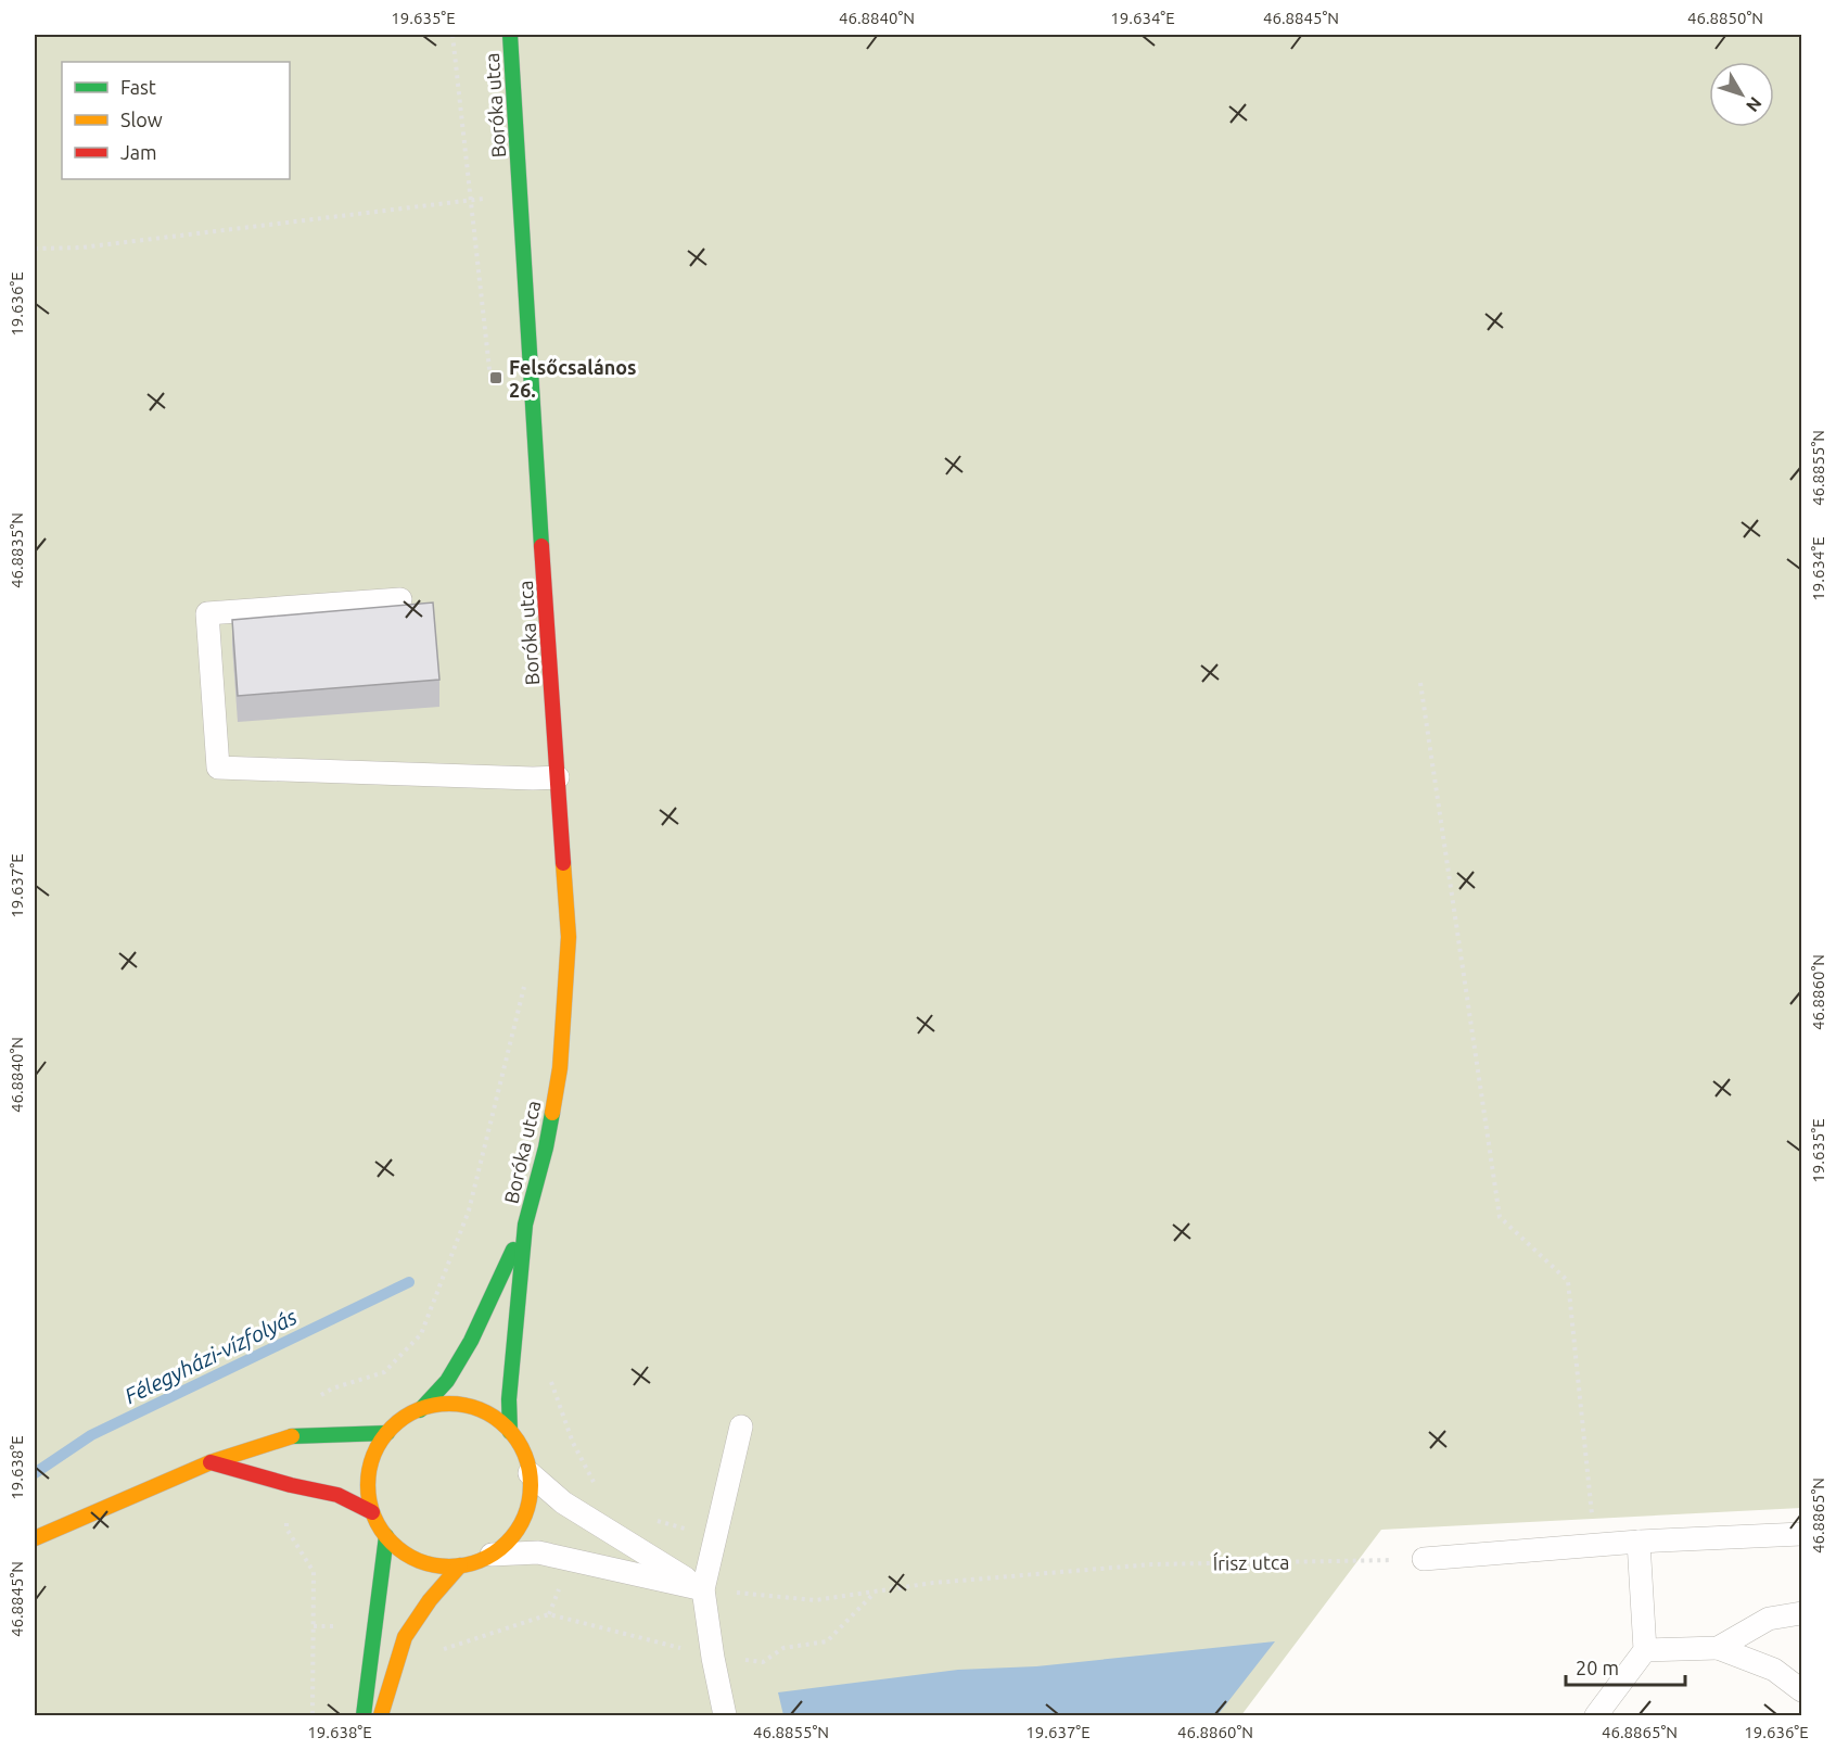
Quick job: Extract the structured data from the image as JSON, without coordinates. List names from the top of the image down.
{
  "streets": {
    "street": ["Boróka utca"],
    "path": ["Írisz utca"]
  },
  "water": ["Félegyházi-vízfolyás"],
  "places": {
    "transit": ["Felsőcsalános 26."]
  },
  "legend": ["Fast", "Slow", "Jam"],
  "scale_bar": "20 m",
  "north": "bottom right",
  "coordinates": [
    "19.635°E",
    "46.8840°N",
    "19.634°E",
    "46.8845°N",
    "46.8850°N",
    "19.636°E",
    "46.8855°N",
    "46.8835°N",
    "19.637°E",
    "46.8860°N",
    "19.638°E",
    "46.8865°N"
  ]
}
